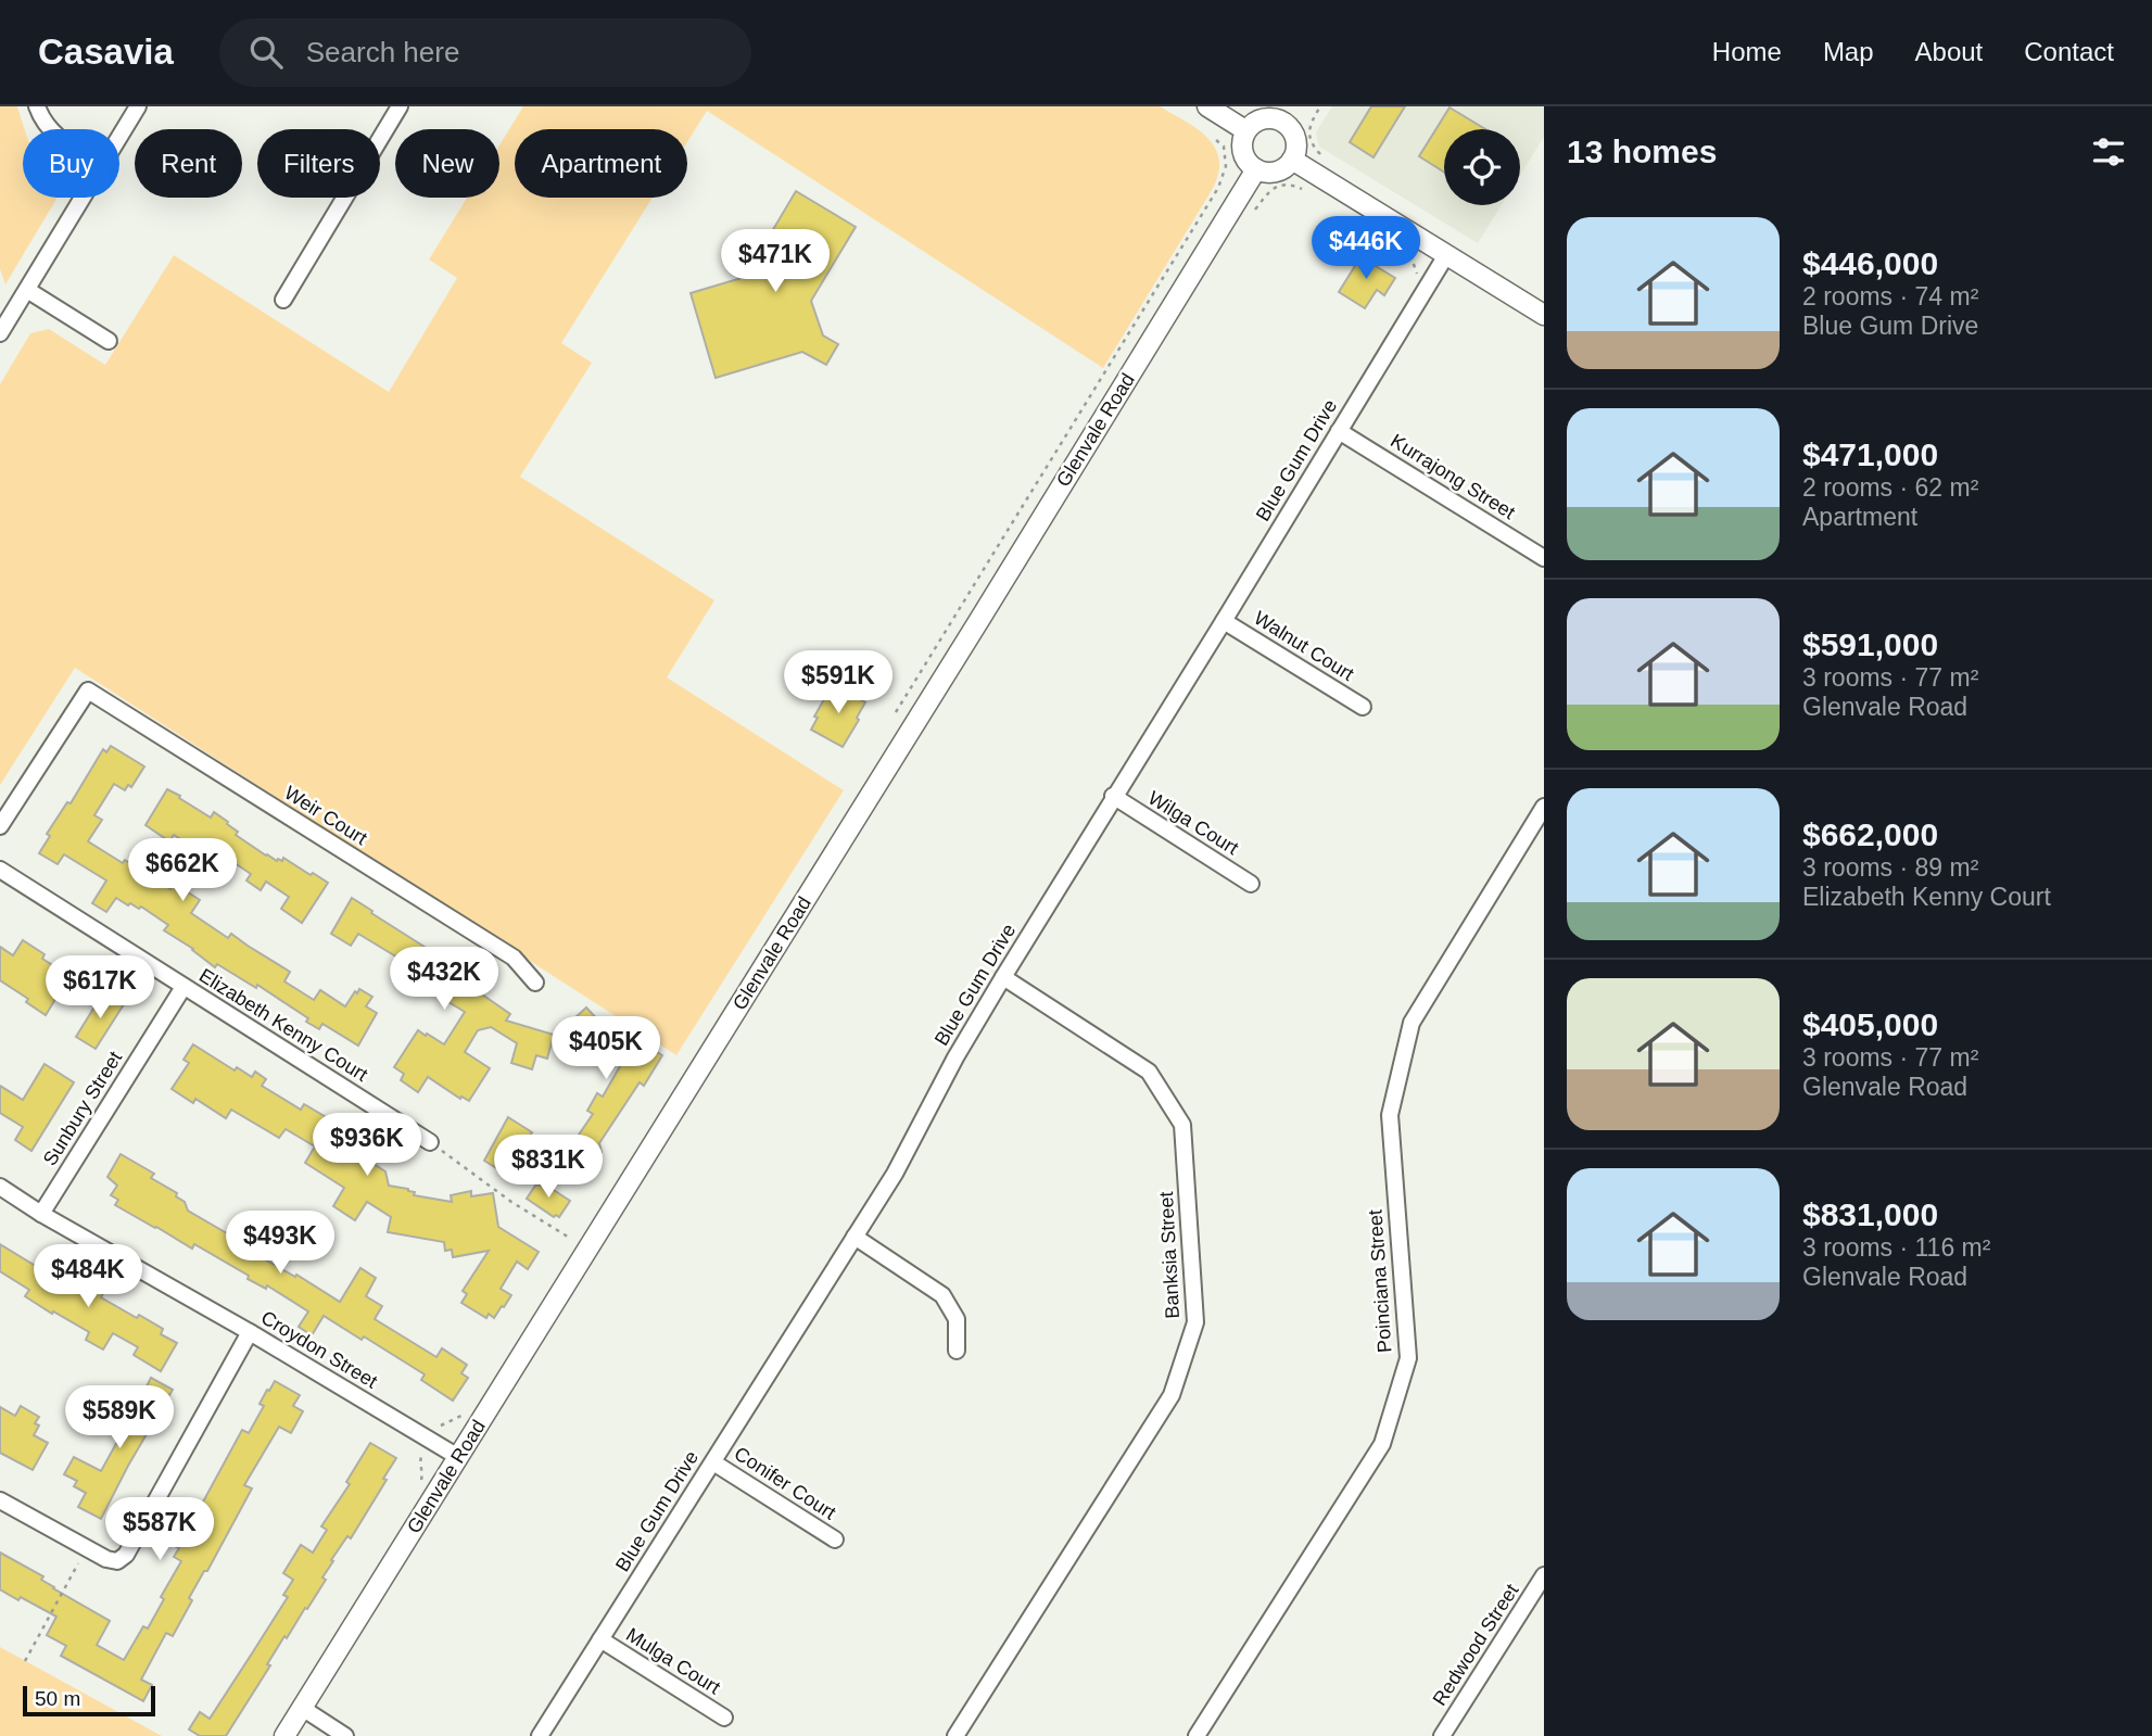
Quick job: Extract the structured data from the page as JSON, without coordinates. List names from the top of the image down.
{
  "streets": {
    "street": [
      "Glenvale Road",
      "Blue Gum Drive",
      "Kurrajong Street",
      "Walnut Court",
      "Weir Court",
      "Wilga Court",
      "Elizabeth Kenny Court",
      "Sunbury Street",
      "Banksia Street",
      "Poinciana Street",
      "Croydon Street",
      "Conifer Court",
      "Redwood Street",
      "Mulga Court"
    ]
  },
  "crossings": [
    ["Glenvale Road", "Croydon Street"],
    ["Blue Gum Drive", "Kurrajong Street"],
    ["Blue Gum Drive", "Walnut Court"],
    ["Blue Gum Drive", "Wilga Court"],
    ["Blue Gum Drive", "Banksia Street"],
    ["Blue Gum Drive", "Conifer Court"],
    ["Blue Gum Drive", "Mulga Court"],
    ["Elizabeth Kenny Court", "Sunbury Street"],
    ["Sunbury Street", "Croydon Street"]
  ],
  "scale_bar": "50 m",
  "page": {
    "header": "Casavia",
    "search": "Search here",
    "nav": [
      "Home",
      "Map",
      "About",
      "Contact"
    ],
    "heading": "13 homes",
    "chip": [
      "Buy",
      "Rent",
      "Filters",
      "New",
      "Apartment"
    ],
    "list": [
      {
        "name": "$446,000",
        "note": "2 rooms · 74 m² · Blue Gum Drive"
      },
      {
        "name": "$471,000",
        "note": "2 rooms · 62 m² · Apartment"
      },
      {
        "name": "$591,000",
        "note": "3 rooms · 77 m² · Glenvale Road"
      },
      {
        "name": "$662,000",
        "note": "3 rooms · 89 m² · Elizabeth Kenny Court"
      },
      {
        "name": "$405,000",
        "note": "3 rooms · 77 m² · Glenvale Road"
      },
      {
        "name": "$831,000",
        "note": "3 rooms · 116 m² · Glenvale Road"
      }
    ],
    "price": [
      "$446K",
      "$471K",
      "$591K",
      "$662K",
      "$432K",
      "$617K",
      "$405K",
      "$936K",
      "$831K",
      "$493K",
      "$484K",
      "$589K",
      "$587K"
    ],
    "scale": "50 m"
  }
}
